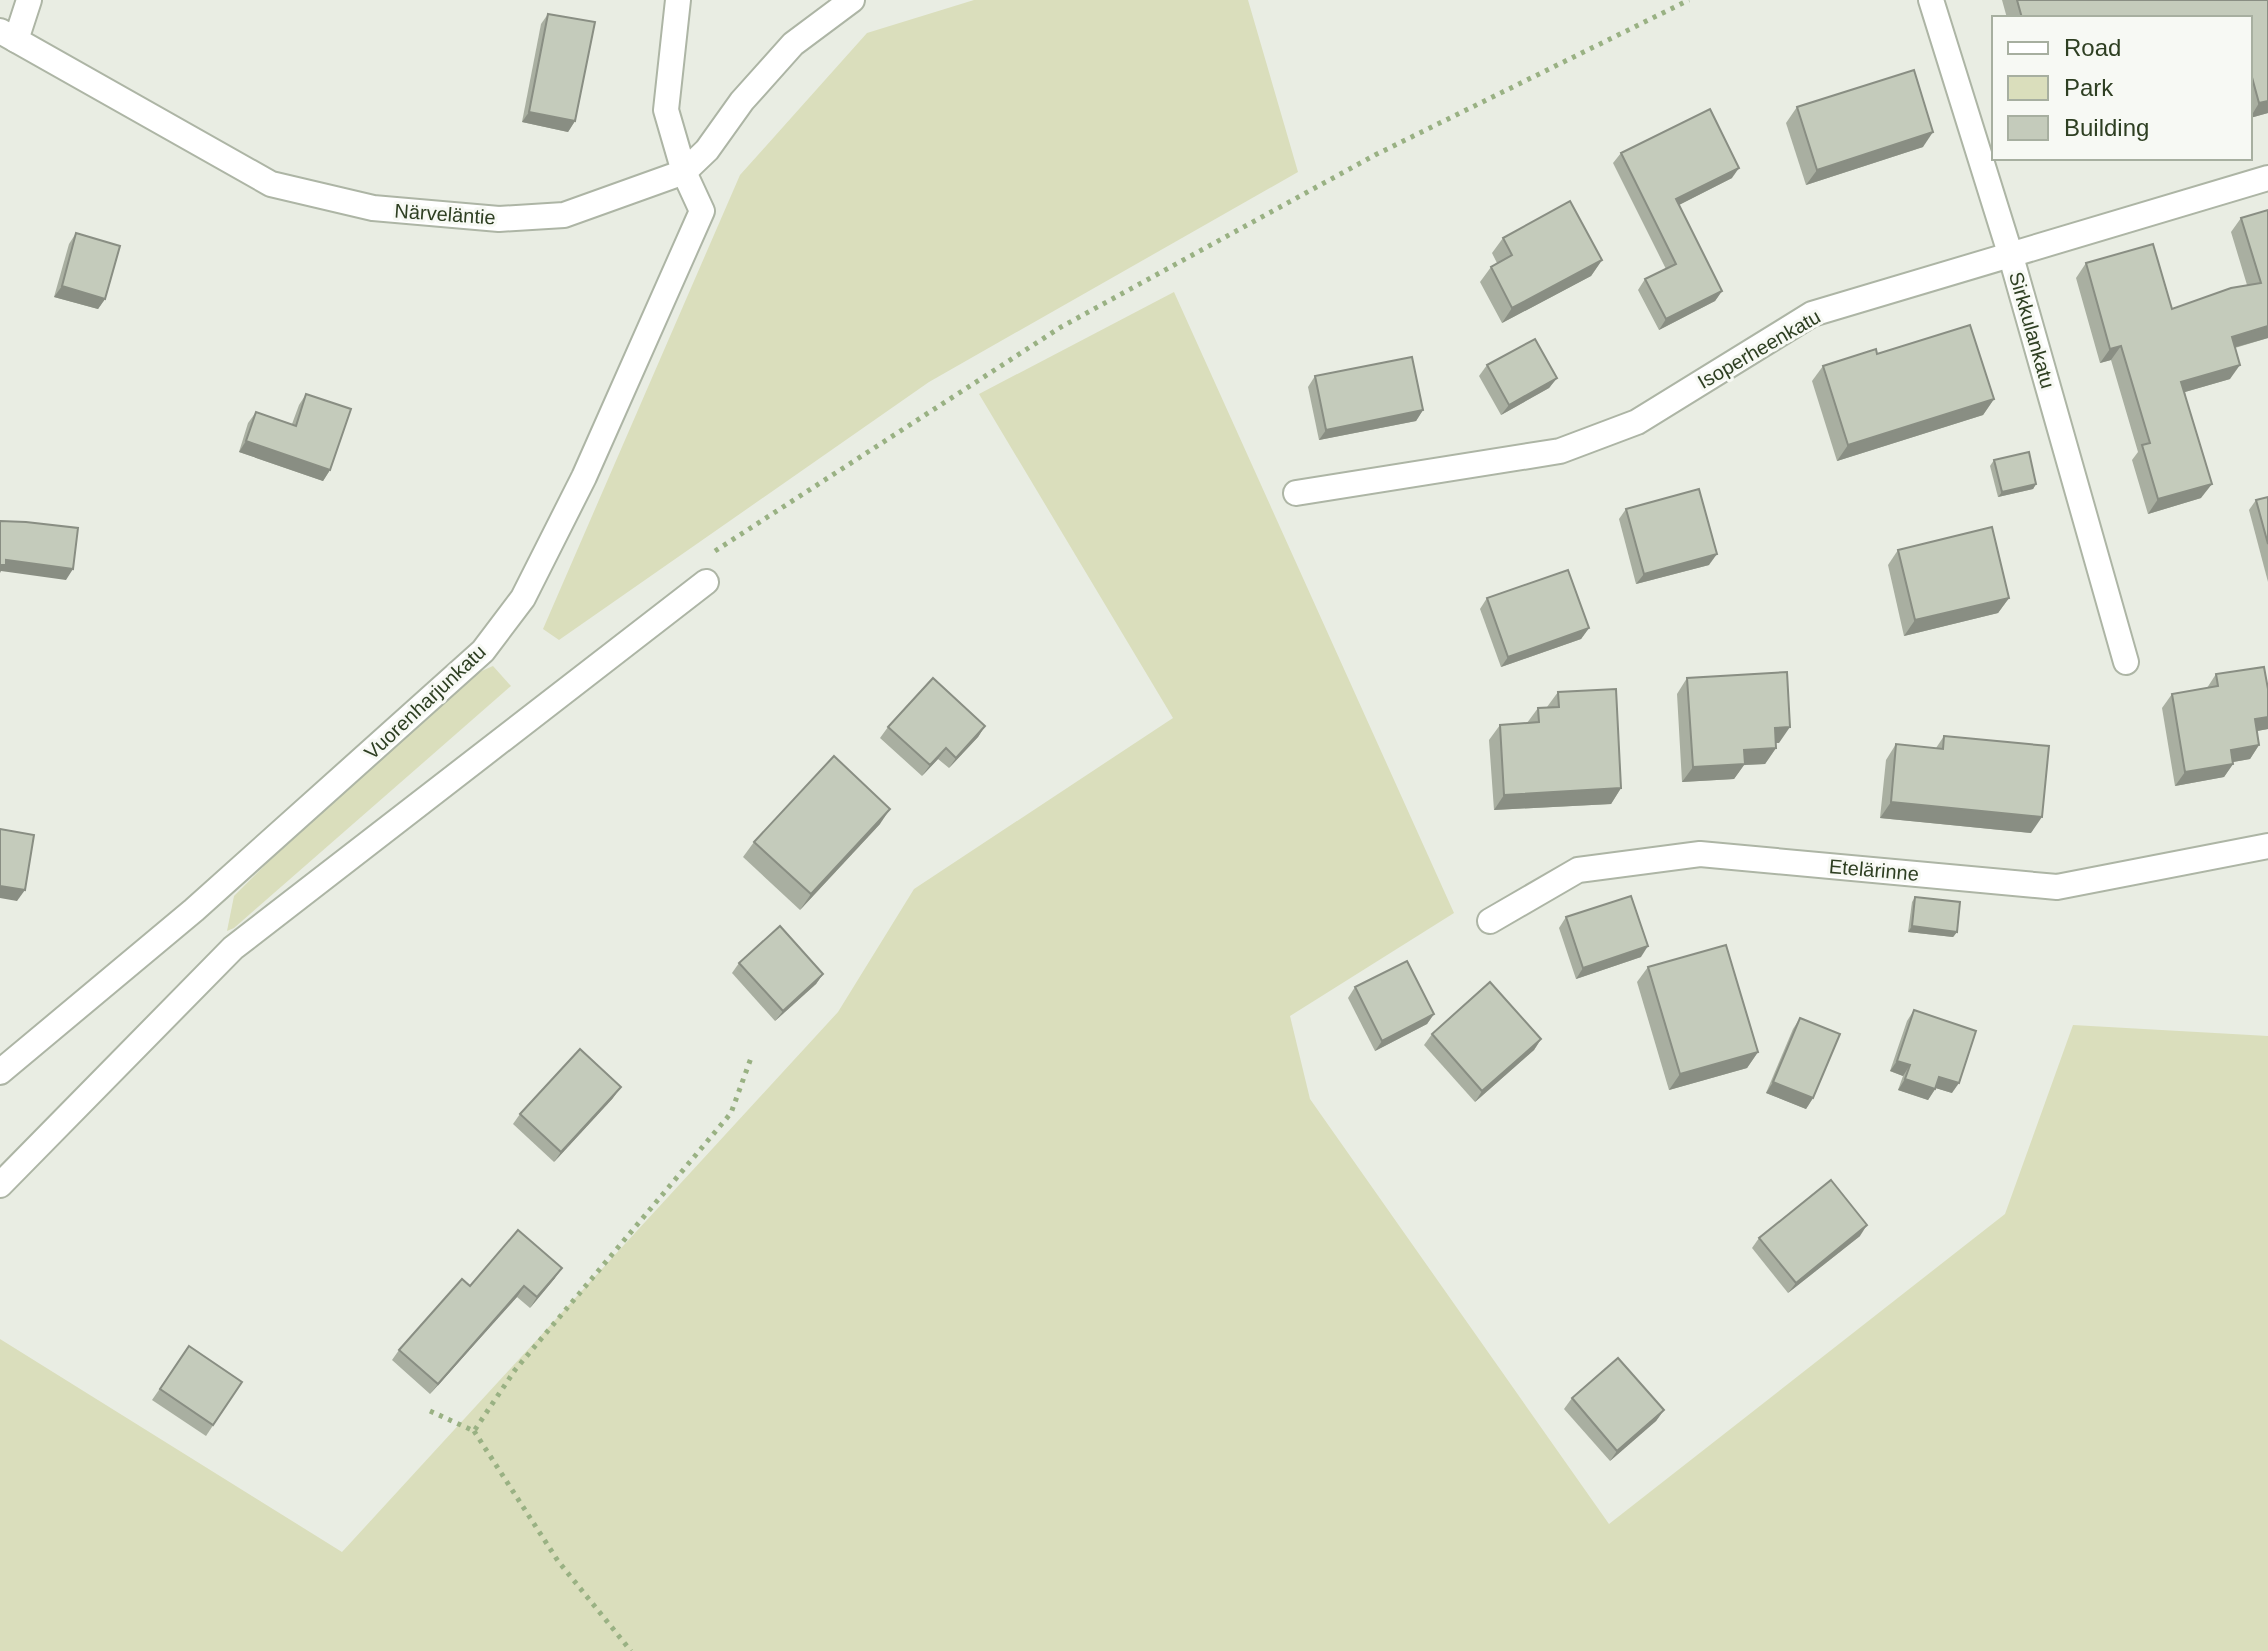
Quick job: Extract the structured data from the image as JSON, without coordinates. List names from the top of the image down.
{
  "streets": {
    "street": [
      "Närveläntie",
      "Sirkkulankatu",
      "Isoperheenkatu",
      "Vuorenharjunkatu",
      "Etelärinne"
    ]
  },
  "crossings": [
    ["Närveläntie", "Vuorenharjunkatu"],
    ["Sirkkulankatu", "Isoperheenkatu"]
  ],
  "legend": ["Road", "Park", "Building"]
}
